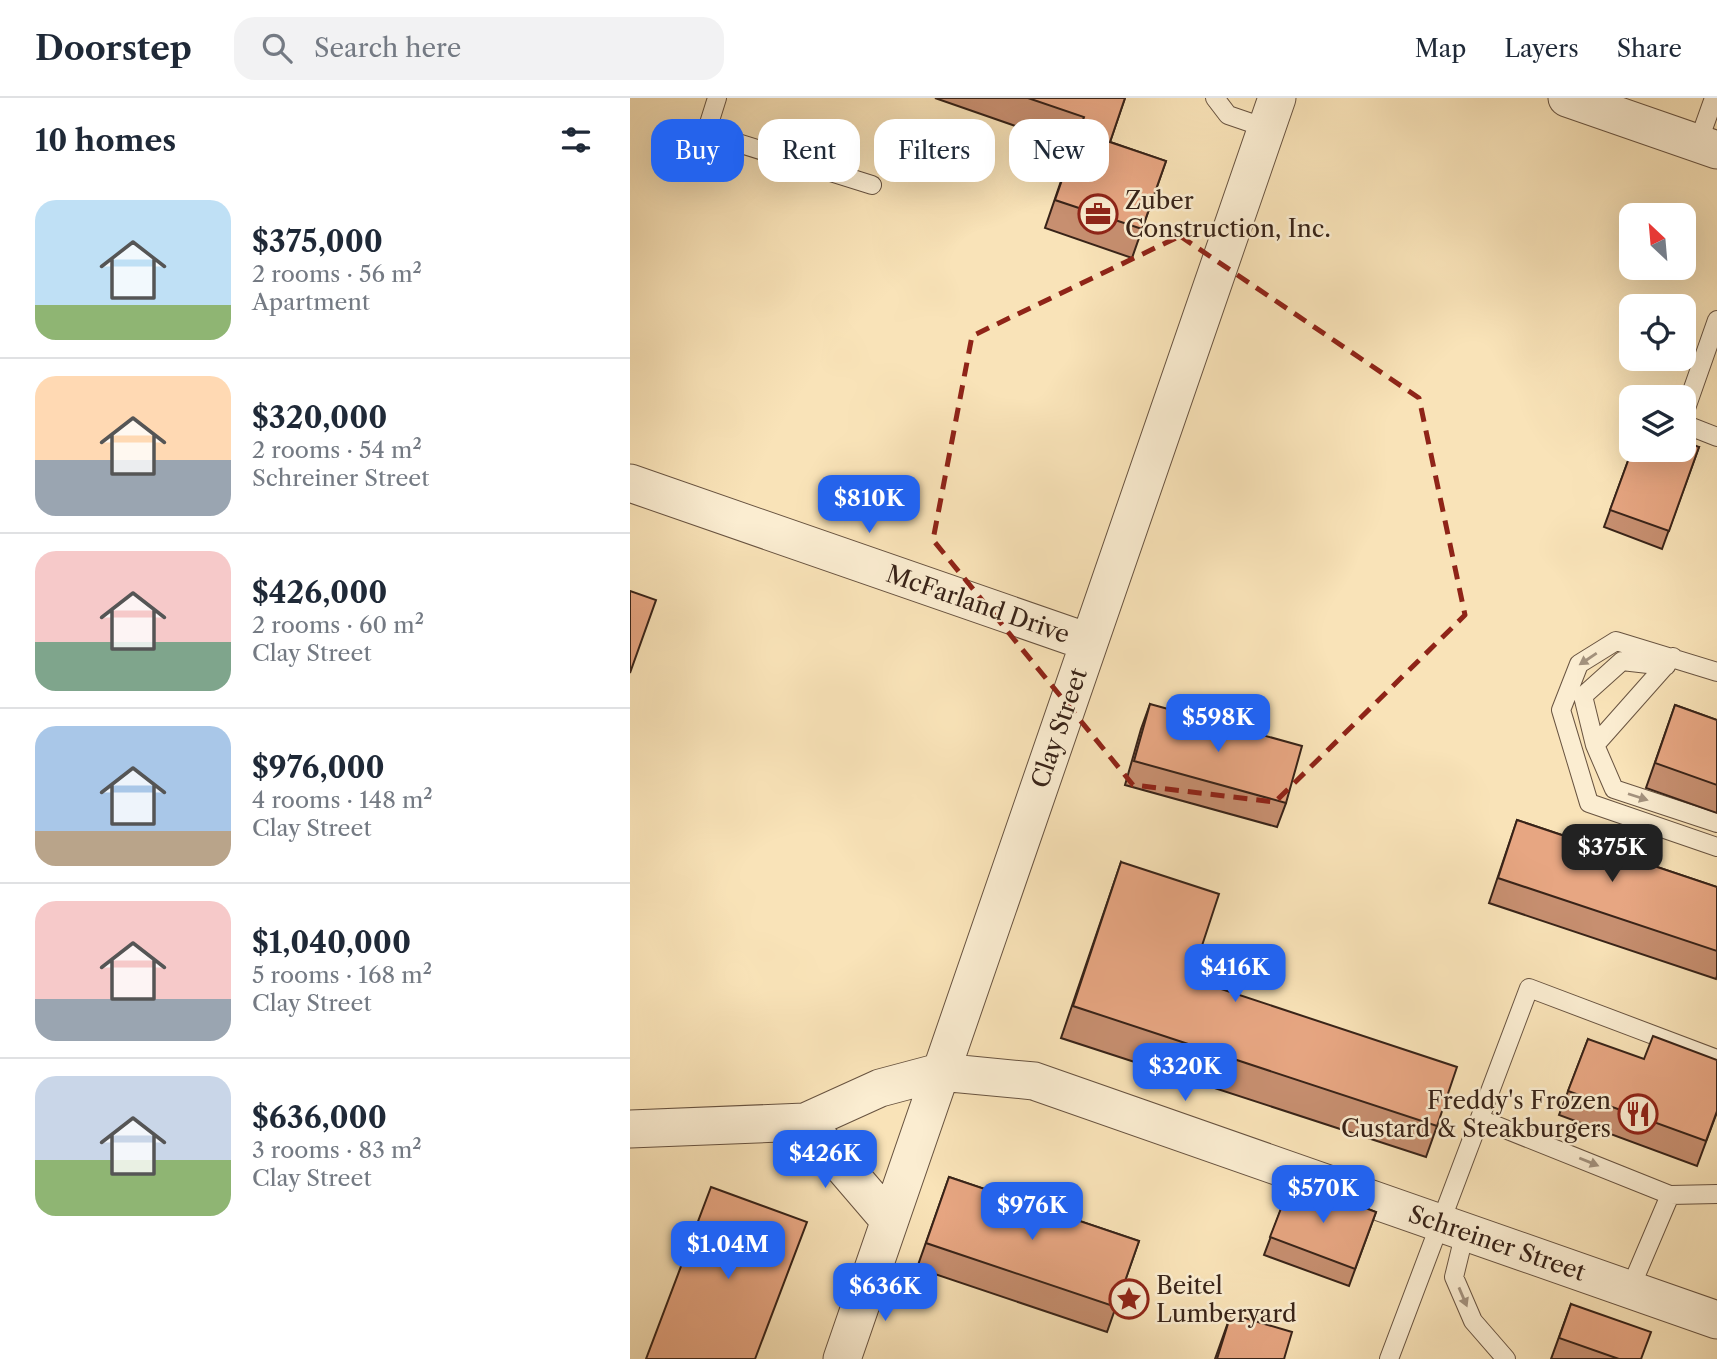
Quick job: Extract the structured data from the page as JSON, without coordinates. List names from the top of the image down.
{
  "streets": {
    "street": ["McFarland Drive", "Clay Street", "Schreiner Street"]
  },
  "crossings": [
    ["McFarland Drive", "Clay Street"],
    ["Clay Street", "Schreiner Street"]
  ],
  "places": {
    "office": ["Zuber Construction, Inc."],
    "restaurant": ["Freddy's Frozen Custard & Steakburgers"],
    "place": ["Beitel Lumberyard"]
  },
  "north": "top left",
  "page": {
    "header": "Doorstep",
    "search": "Search here",
    "nav": ["Map", "Layers", "Share"],
    "heading": "10 homes",
    "chip": [
      "Buy",
      "Rent",
      "Filters",
      "New"
    ],
    "list": [
      {
        "name": "$375,000",
        "note": "2 rooms · 56 m² · Apartment"
      },
      {
        "name": "$320,000",
        "note": "2 rooms · 54 m² · Schreiner Street"
      },
      {
        "name": "$426,000",
        "note": "2 rooms · 60 m² · Clay Street"
      },
      {
        "name": "$976,000",
        "note": "4 rooms · 148 m² · Clay Street"
      },
      {
        "name": "$1,040,000",
        "note": "5 rooms · 168 m² · Clay Street"
      },
      {
        "name": "$636,000",
        "note": "3 rooms · 83 m² · Clay Street"
      }
    ],
    "price": [
      "$810K",
      "$598K",
      "$375K",
      "$416K",
      "$320K",
      "$426K",
      "$570K",
      "$976K",
      "$1.04M",
      "$636K"
    ]
  }
}
